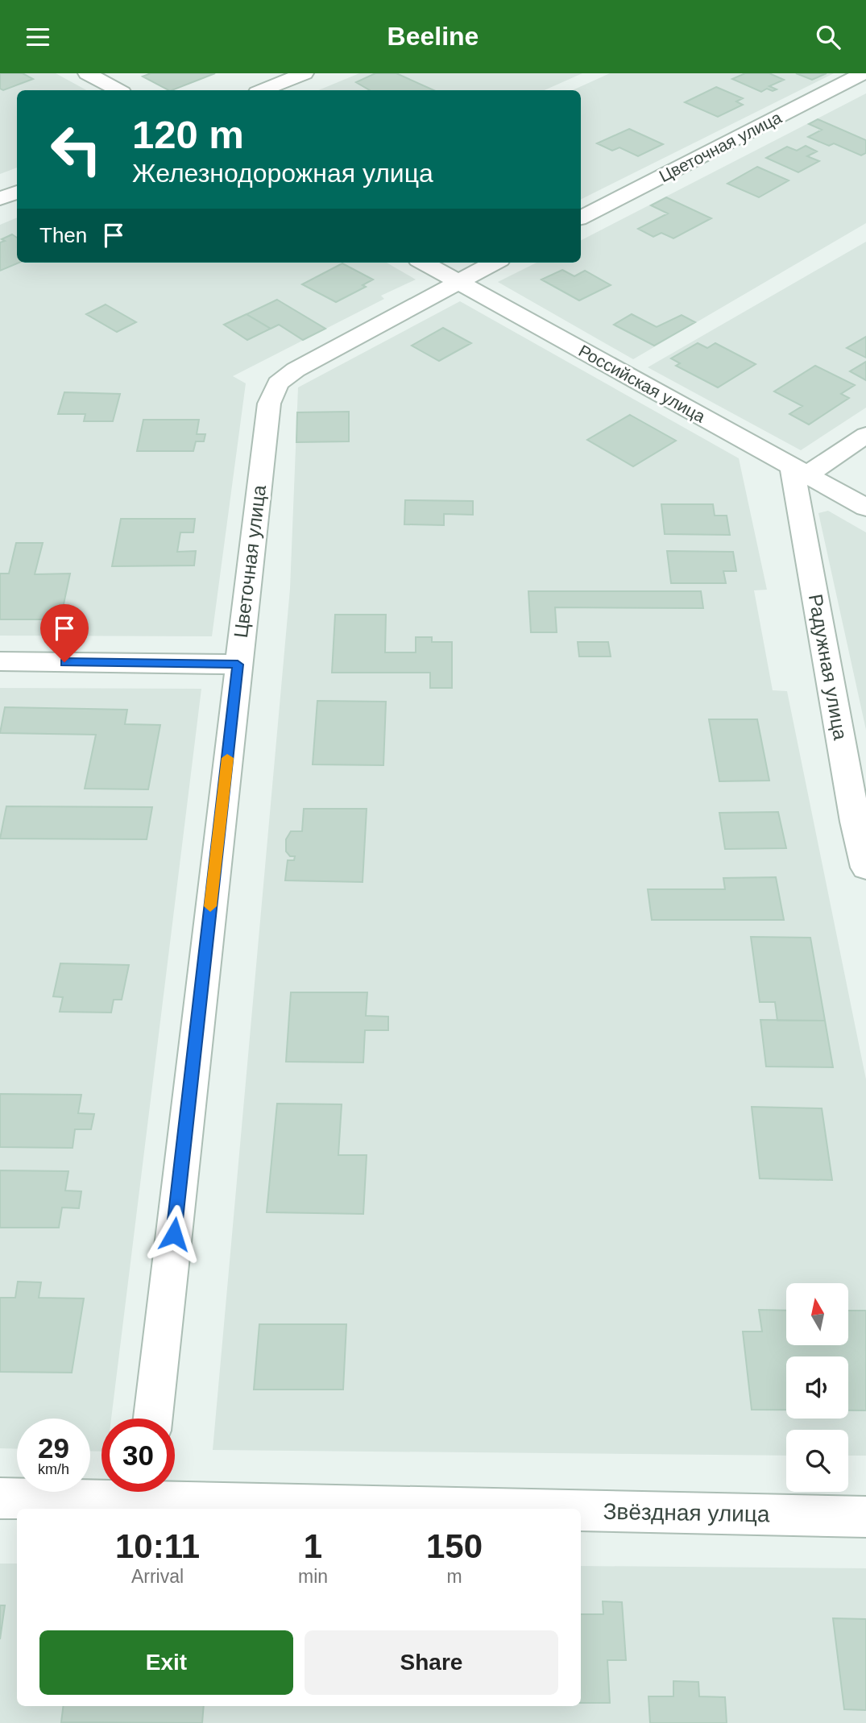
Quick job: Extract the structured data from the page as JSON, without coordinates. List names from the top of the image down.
{
  "streets": {
    "street": [
      "Цветочная улица",
      "Российская улица",
      "Радужная улица",
      "Звёздная улица"
    ]
  },
  "crossings": [
    ["Цветочная улица", "Российская улица"],
    ["Российская улица", "Радужная улица"]
  ],
  "north": "top",
  "page": {
    "header": "Beeline",
    "turn": ["120 m", "Железнодорожная улица"],
    "then": "Then",
    "speed": "29 km/h",
    "limit": "30",
    "eta": [
      "10:11",
      "Arrival",
      "1",
      "min",
      "150",
      "m"
    ],
    "buttons": ["Exit", "Share"]
  }
}
